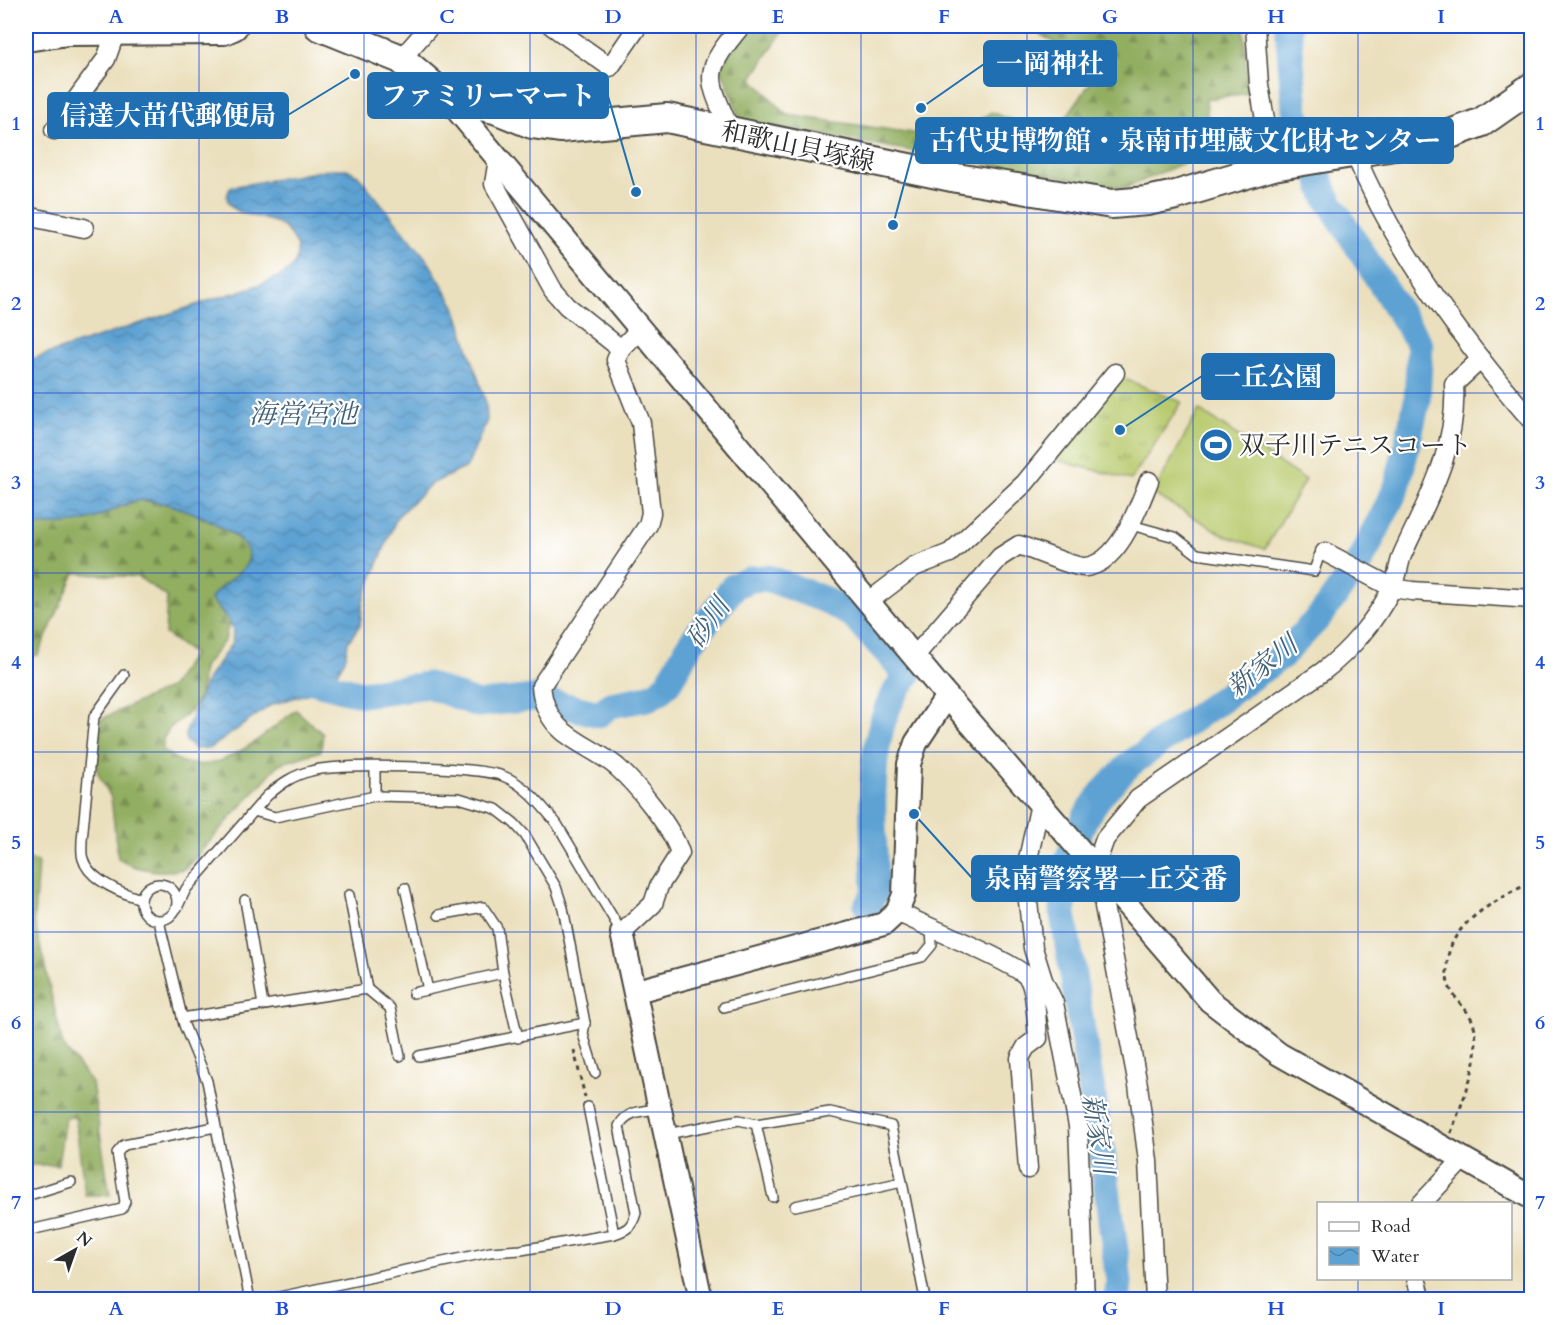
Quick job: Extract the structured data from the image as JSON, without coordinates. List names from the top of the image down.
{
  "streets": {
    "main road": ["和歌山貝塚線"]
  },
  "water": ["海営宮池", "砂川", "新家川"],
  "places": {
    "other": [
      "信達大苗代郵便局",
      "一岡神社",
      "ファミリーマート",
      "古代史博物館・泉南市埋蔵文化財センター",
      "一丘公園",
      "泉南警察署一丘交番"
    ],
    "sports": ["双子川テニスコート"]
  },
  "legend": ["Road", "Water"],
  "north": "top right",
  "grid": {
    "columns": [
      "A",
      "B",
      "C",
      "D",
      "E",
      "F",
      "G",
      "H",
      "I"
    ],
    "rows": [
      "1",
      "2",
      "3",
      "4",
      "5",
      "6",
      "7"
    ]
  }
}
